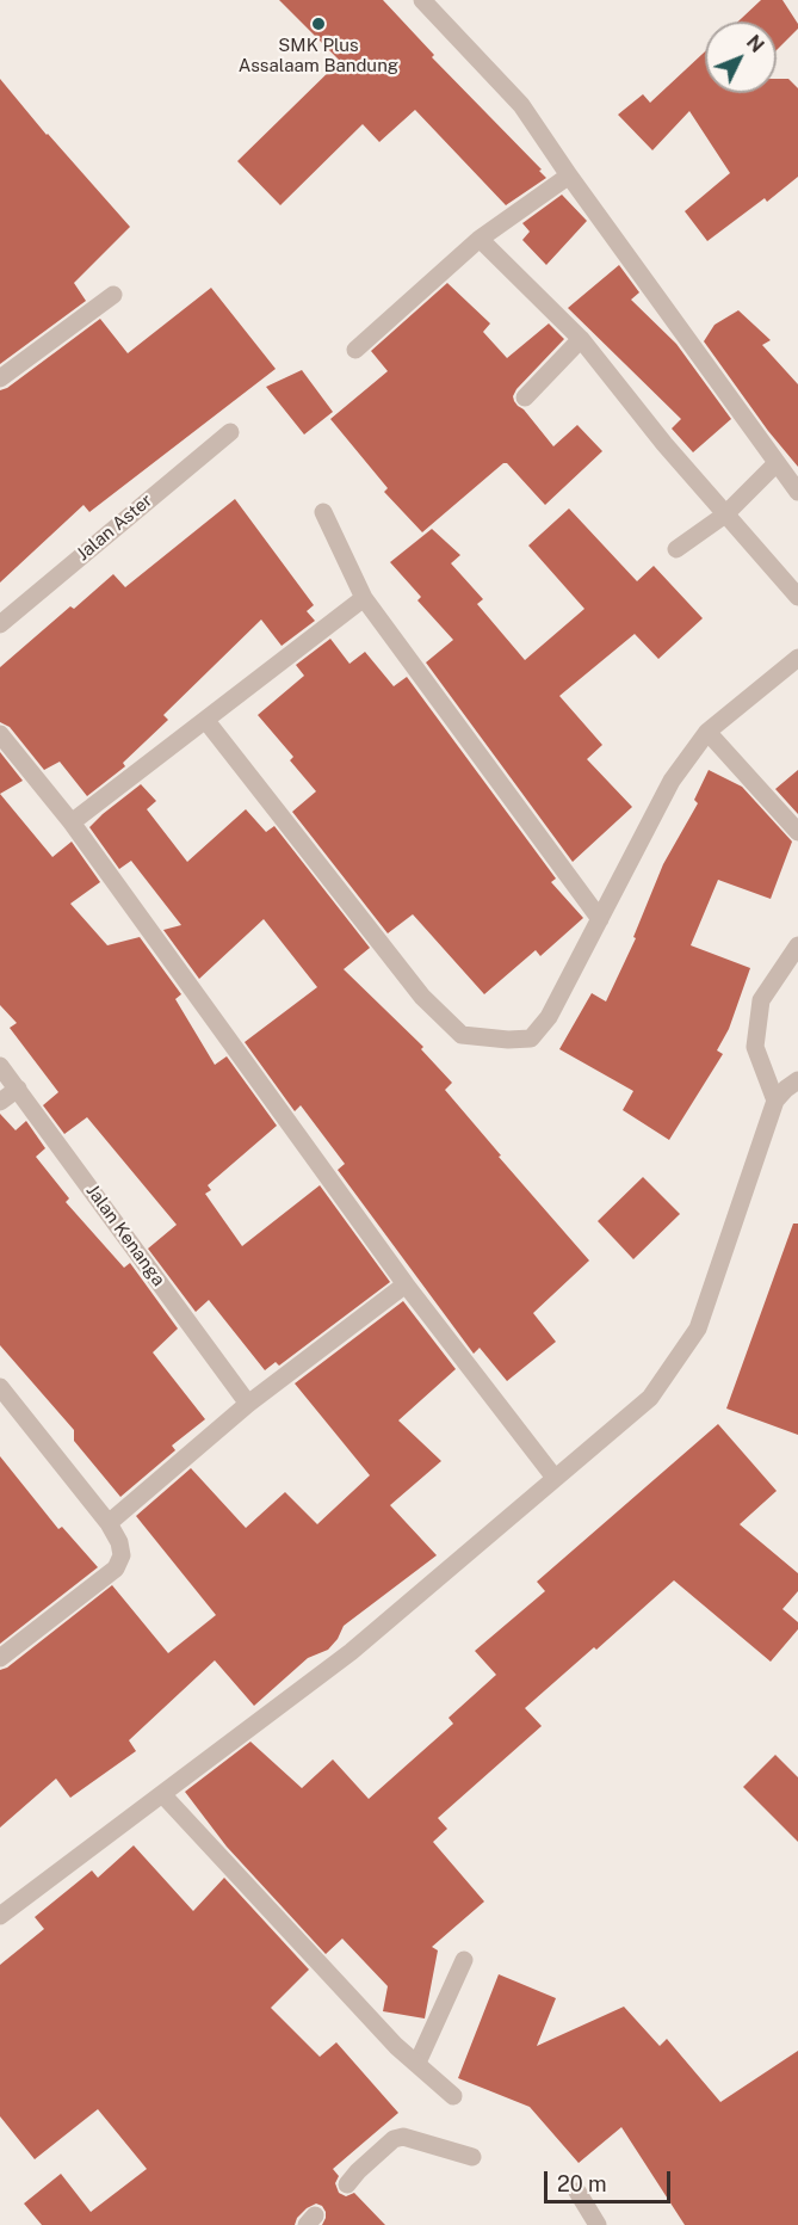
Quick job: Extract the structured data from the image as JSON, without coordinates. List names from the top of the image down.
{
  "streets": {
    "street": ["Jalan Aster", "Jalan Kenanga"]
  },
  "places": ["SMK Plus Assalaam Bandung"],
  "scale_bar": "20 m",
  "north": "top right"
}
